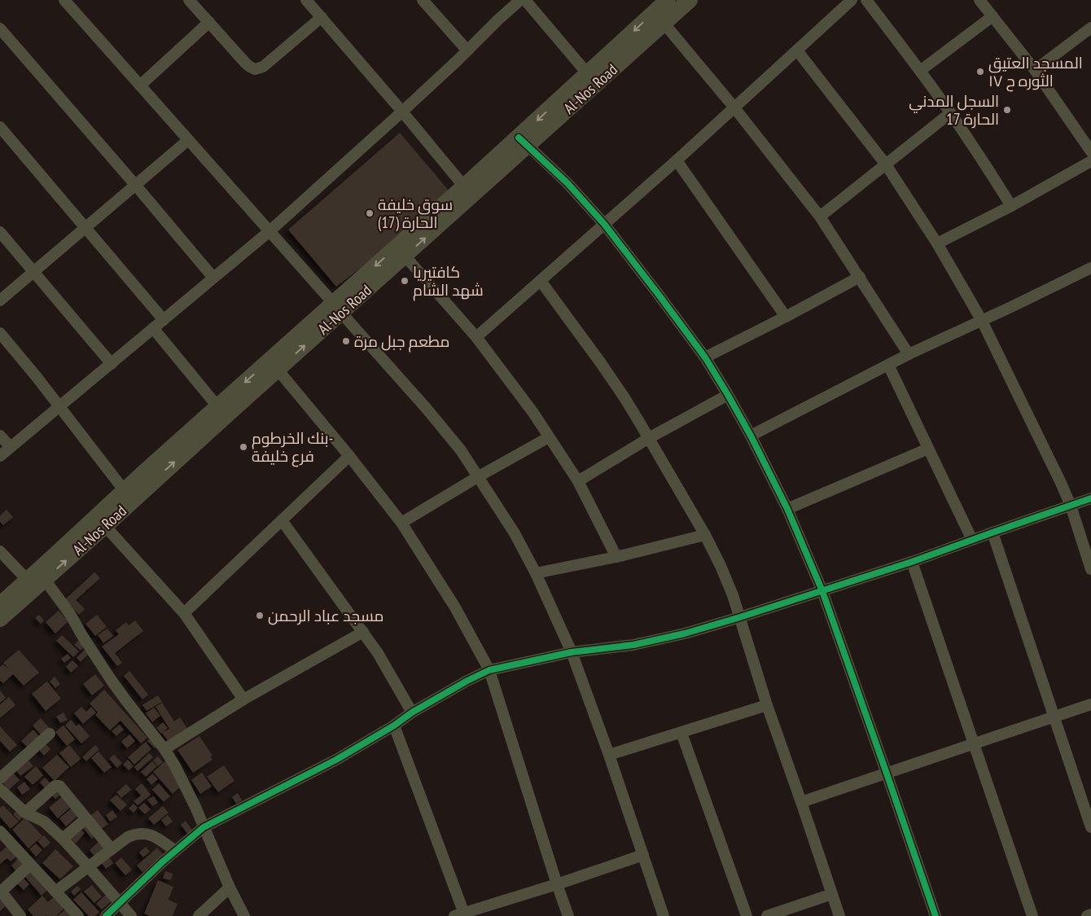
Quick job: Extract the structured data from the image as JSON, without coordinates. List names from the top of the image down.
{
  "streets": {
    "main road": ["Al-Nos Road"]
  },
  "places": [
    "المسجد العتيق الثوره ح ١٧",
    "السجل المدني الحارة 17",
    "سوق خليفة الحارة (17)",
    "كافتيريا شهد الشام",
    "مطعم جبل مرة",
    "بنك الخرطوم- فرع خليفة",
    "مسجد عباد الرحمن"
  ]
}
